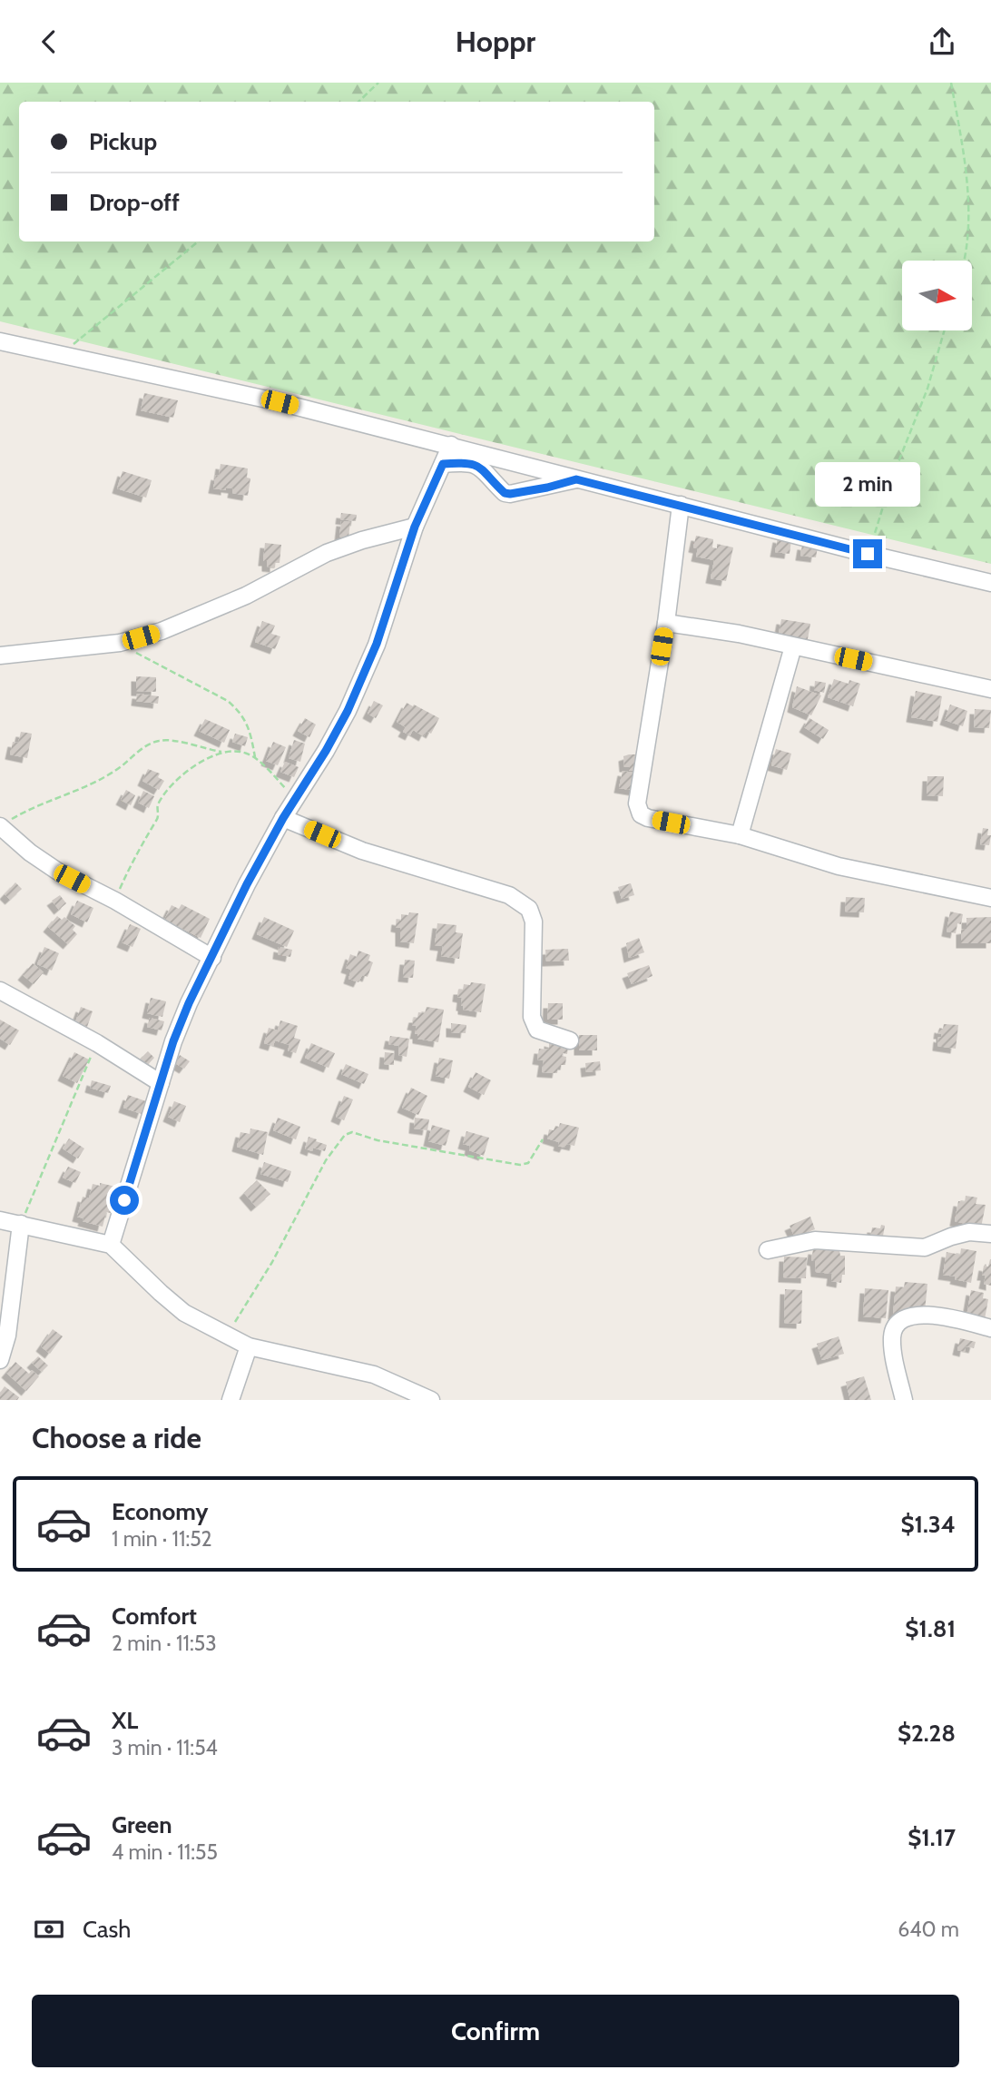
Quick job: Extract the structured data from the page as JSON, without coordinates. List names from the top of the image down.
{
  "north": "right",
  "page": {
    "header": "Hoppr",
    "banner": ["Pickup", "Drop-off"],
    "bubble": "2 min",
    "heading": "Choose a ride",
    "list": [
      {
        "name": "Economy",
        "note": "1 min · 11:52",
        "value": "$1.34"
      },
      {
        "name": "Comfort",
        "note": "2 min · 11:53",
        "value": "$1.81"
      },
      {
        "name": "XL",
        "note": "3 min · 11:54",
        "value": "$2.28"
      },
      {
        "name": "Green",
        "note": "4 min · 11:55",
        "value": "$1.17"
      }
    ],
    "pay": ["Cash", "640 m"],
    "buttons": "Confirm"
  }
}
